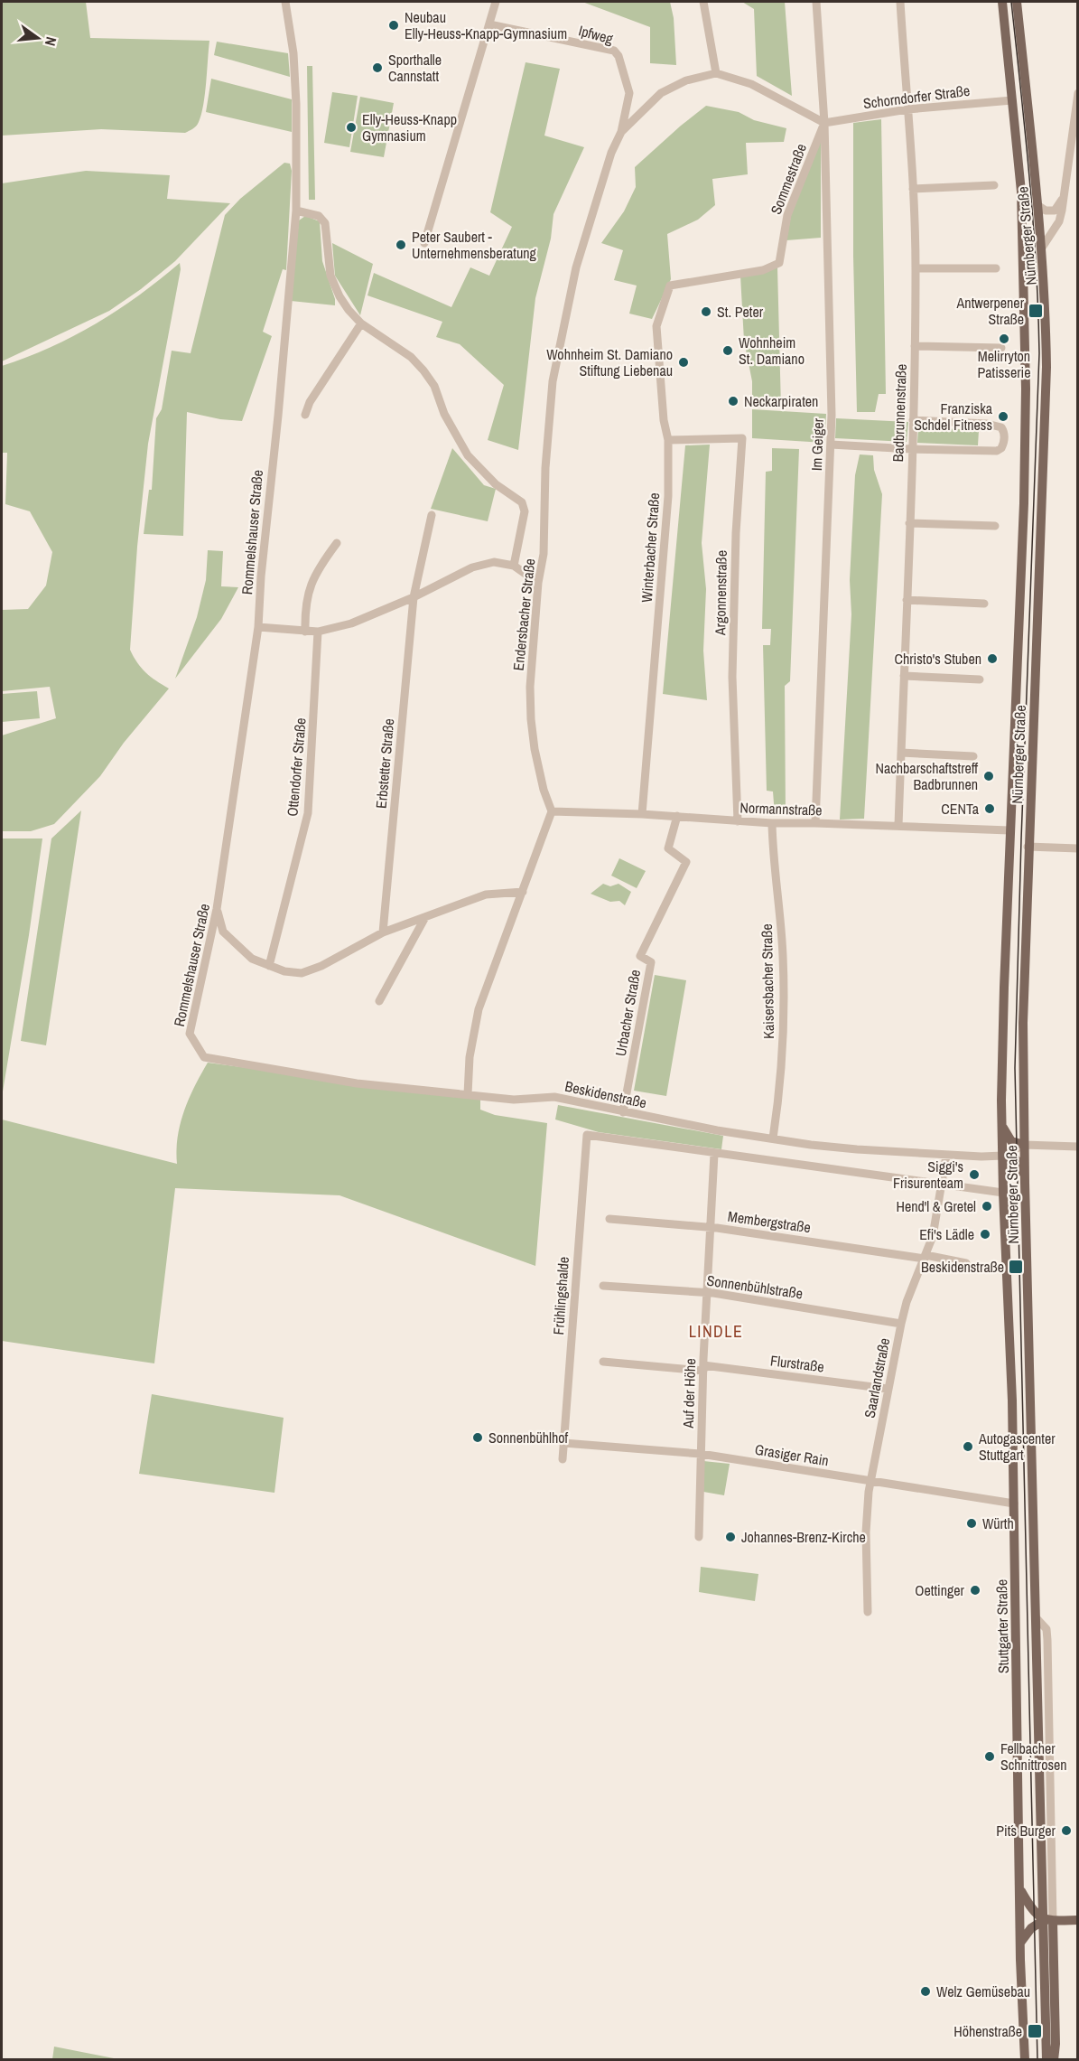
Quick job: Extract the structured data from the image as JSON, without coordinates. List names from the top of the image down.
{
  "streets": {
    "main road": ["Nürnberger Straße", "Stuttgarter Straße"],
    "street": [
      "Ipfweg",
      "Schorndorfer Straße",
      "Sommestraße",
      "Badbrunnenstraße",
      "Im Geiger",
      "Rommelshauser Straße",
      "Winterbacher Straße",
      "Argonnenstraße",
      "Endersbacher Straße",
      "Erbstetter Straße",
      "Ottendorfer Straße",
      "Normannstraße",
      "Kaisersbacher Straße",
      "Urbacher Straße",
      "Beskidenstraße",
      "Membergstraße",
      "Sonnenbühlstraße",
      "Frühlingshalde",
      "Flurstraße",
      "Saarlandstraße",
      "Auf der Höhe",
      "Grasiger Rain"
    ]
  },
  "crossings": [
    ["Ipfweg", "Endersbacher Straße"],
    ["Schorndorfer Straße", "Sommestraße"],
    ["Schorndorfer Straße", "Nürnberger Straße"],
    ["Schorndorfer Straße", "Badbrunnenstraße"],
    ["Schorndorfer Straße", "Im Geiger"],
    ["Sommestraße", "Im Geiger"],
    ["Sommestraße", "Winterbacher Straße"],
    ["Nürnberger Straße", "Normannstraße"],
    ["Nürnberger Straße", "Beskidenstraße"],
    ["Nürnberger Straße", "Stuttgarter Straße"],
    ["Badbrunnenstraße", "Normannstraße"],
    ["Im Geiger", "Normannstraße"],
    ["Rommelshauser Straße", "Beskidenstraße"],
    ["Winterbacher Straße", "Argonnenstraße"],
    ["Winterbacher Straße", "Normannstraße"],
    ["Argonnenstraße", "Normannstraße"],
    ["Endersbacher Straße", "Normannstraße"],
    ["Normannstraße", "Kaisersbacher Straße"],
    ["Normannstraße", "Urbacher Straße"],
    ["Kaisersbacher Straße", "Beskidenstraße"],
    ["Urbacher Straße", "Beskidenstraße"],
    ["Beskidenstraße", "Saarlandstraße"],
    ["Membergstraße", "Saarlandstraße"],
    ["Membergstraße", "Auf der Höhe"],
    ["Sonnenbühlstraße", "Saarlandstraße"],
    ["Sonnenbühlstraße", "Auf der Höhe"],
    ["Frühlingshalde", "Auf der Höhe"],
    ["Frühlingshalde", "Grasiger Rain"],
    ["Flurstraße", "Saarlandstraße"],
    ["Flurstraße", "Auf der Höhe"],
    ["Saarlandstraße", "Grasiger Rain"],
    ["Auf der Höhe", "Grasiger Rain"],
    ["Grasiger Rain", "Stuttgarter Straße"]
  ],
  "districts": ["LINDLE"],
  "places": {
    "other": [
      "Neubau Elly-Heuss-Knapp-Gymnasium",
      "Sporthalle Cannstatt",
      "Elly-Heuss-Knapp Gymnasium",
      "Peter Saubert - Unternehmensberatung",
      "St. Peter",
      "Melirryton Patisserie",
      "Wohnheim St. Damiano",
      "Wohnheim St. Damiano Stiftung Liebenau",
      "Neckarpiraten",
      "Franziska Schdel Fitness",
      "Christo's Stuben",
      "Nachbarschaftstreff Badbrunnen",
      "CENTa",
      "Siggi's Frisurenteam",
      "Hend'l & Gretel",
      "Efi's Lädle",
      "Sonnenbühlhof",
      "Autogascenter Stuttgart",
      "Würth",
      "Johannes-Brenz-Kirche",
      "Oettinger",
      "Fellbacher Schnittrosen",
      "Pit´s Burger",
      "Welz Gemüsebau"
    ],
    "transit": ["Antwerpener Straße", "Beskidenstraße", "Höhenstraße"]
  },
  "north": "right"
}
